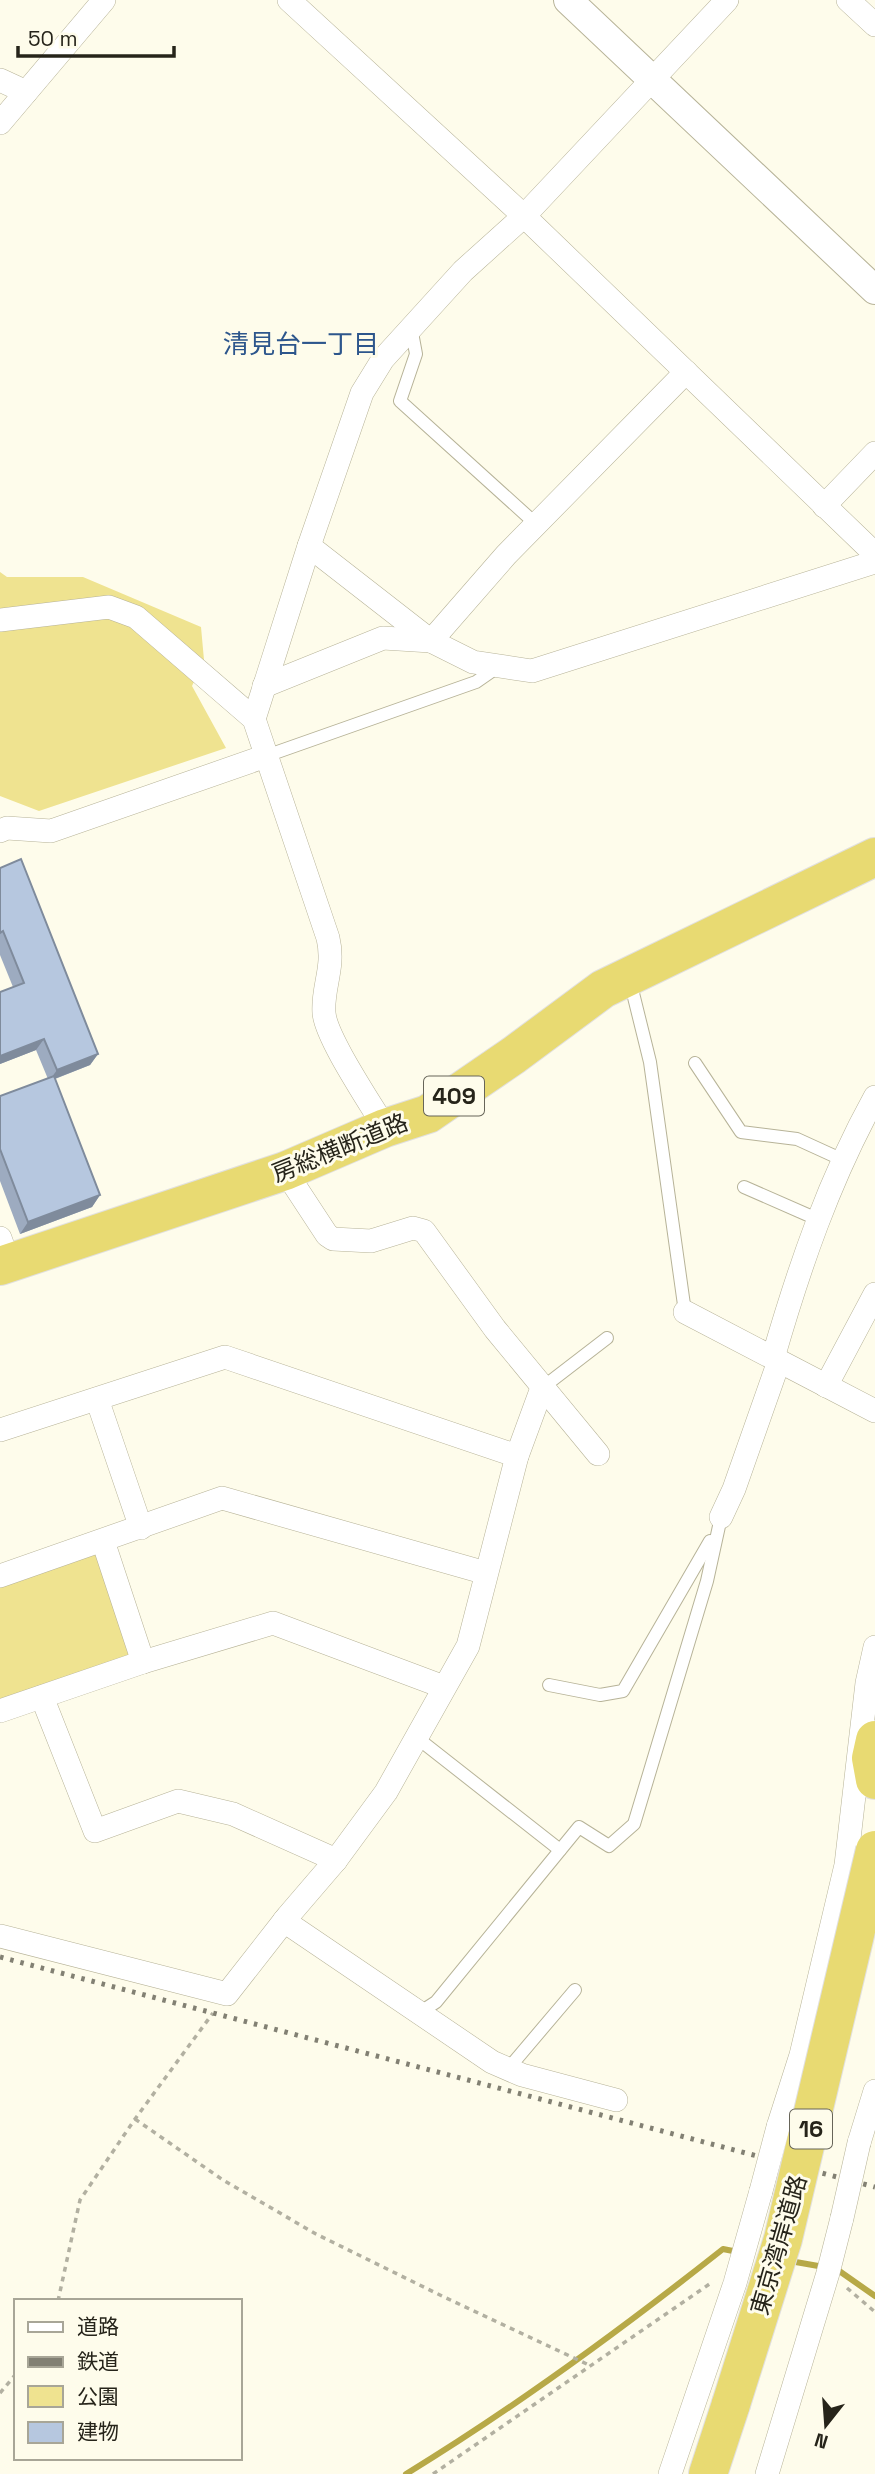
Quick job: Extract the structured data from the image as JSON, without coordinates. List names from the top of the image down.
{
  "streets": {
    "highway": [
      "409",
      "房総横断道路",
      "16",
      "東京湾岸道路"
    ]
  },
  "districts": ["清見台一丁目"],
  "legend": [
    "道路",
    "鉄道",
    "公園",
    "建物"
  ],
  "scale_bar": "50 m",
  "north": "bottom"
}
